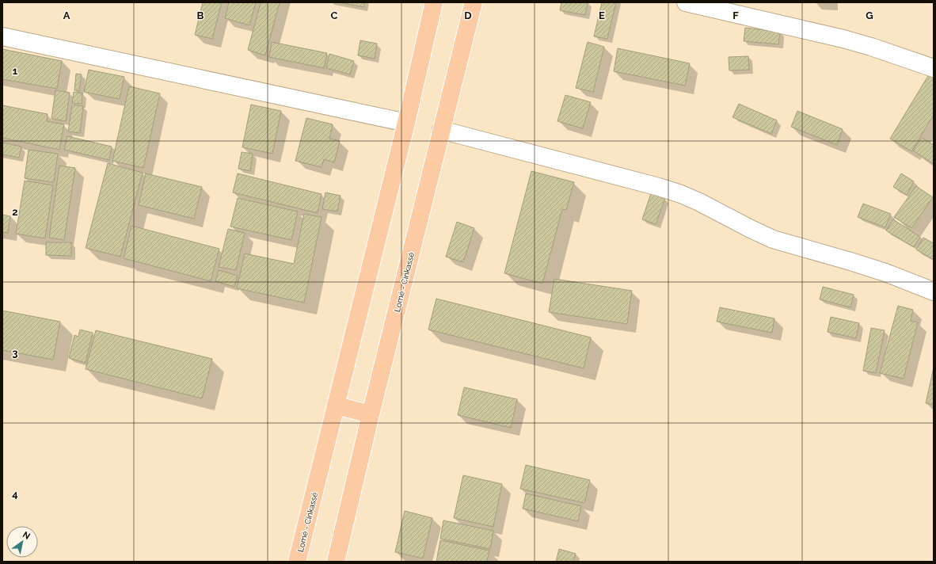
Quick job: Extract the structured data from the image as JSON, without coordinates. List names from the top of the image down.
{
  "streets": {
    "highway": ["Lomé - Cinkassé"]
  },
  "north": "top right",
  "grid": {
    "columns": [
      "A",
      "B",
      "C",
      "D",
      "E",
      "F",
      "G"
    ],
    "rows": [
      "1",
      "2",
      "3",
      "4"
    ]
  }
}
